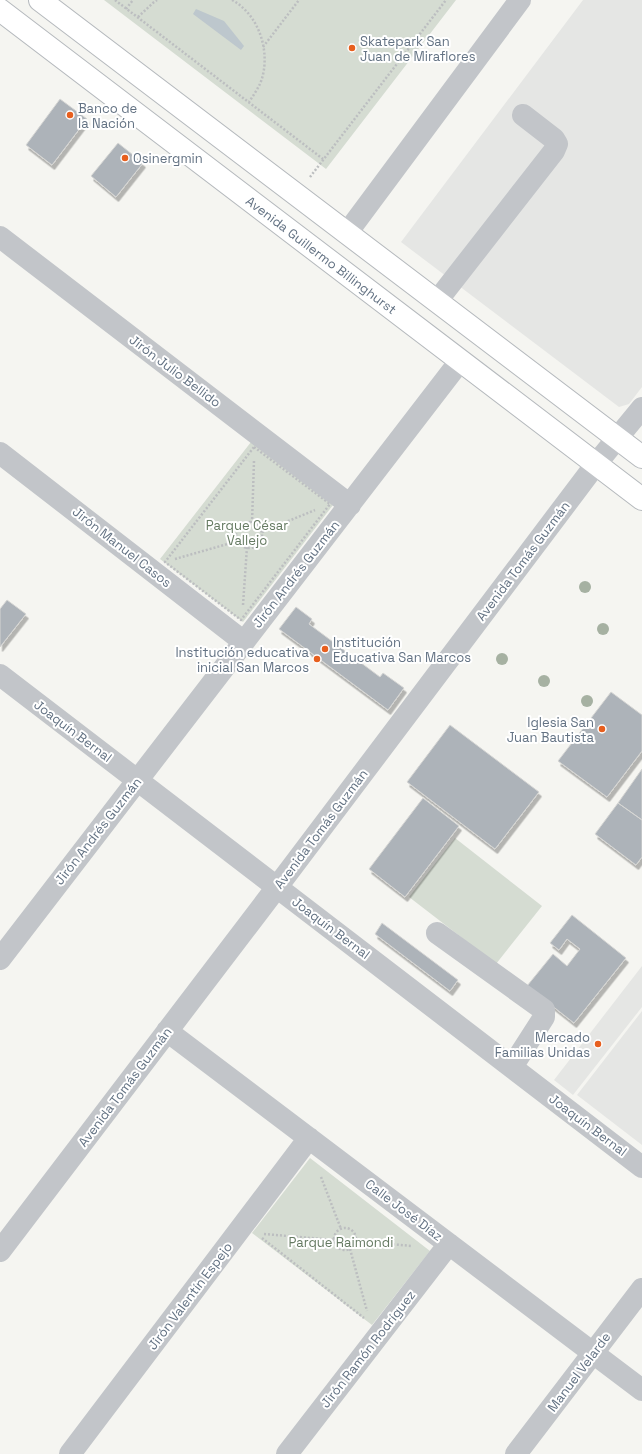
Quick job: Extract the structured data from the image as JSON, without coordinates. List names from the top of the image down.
{
  "streets": {
    "main road": ["Avenida Guillermo Billinghurst"],
    "street": [
      "Jirón Julio Bellido",
      "Jirón Manuel Casos",
      "Avenida Tomás Guzmán",
      "Jirón Andrés Guzmán",
      "Joaquín Bernal",
      "Calle José Díaz",
      "Jirón Valentín Espejo",
      "Jirón Ramón Rodríguez",
      "Manuel Velarde"
    ]
  },
  "crossings": [
    ["Avenida Guillermo Billinghurst", "Avenida Tomás Guzmán"],
    ["Avenida Guillermo Billinghurst", "Jirón Andrés Guzmán"],
    ["Jirón Julio Bellido", "Jirón Andrés Guzmán"],
    ["Jirón Manuel Casos", "Jirón Andrés Guzmán"],
    ["Avenida Tomás Guzmán", "Joaquín Bernal"],
    ["Avenida Tomás Guzmán", "Calle José Díaz"],
    ["Jirón Andrés Guzmán", "Joaquín Bernal"],
    ["Calle José Díaz", "Jirón Valentín Espejo"],
    ["Calle José Díaz", "Jirón Ramón Rodríguez"],
    ["Calle José Díaz", "Manuel Velarde"]
  ],
  "parks": ["Parque César Vallejo", "Parque Raimondi"],
  "places": [
    "Skatepark San Juan de Miraflores",
    "Banco de la Nación",
    "Osinergmin",
    "Institución Educativa San Marcos",
    "Institución educativa inicial San Marcos",
    "Iglesia San Juan Bautista",
    "Mercado Familias Unidas"
  ]
}
